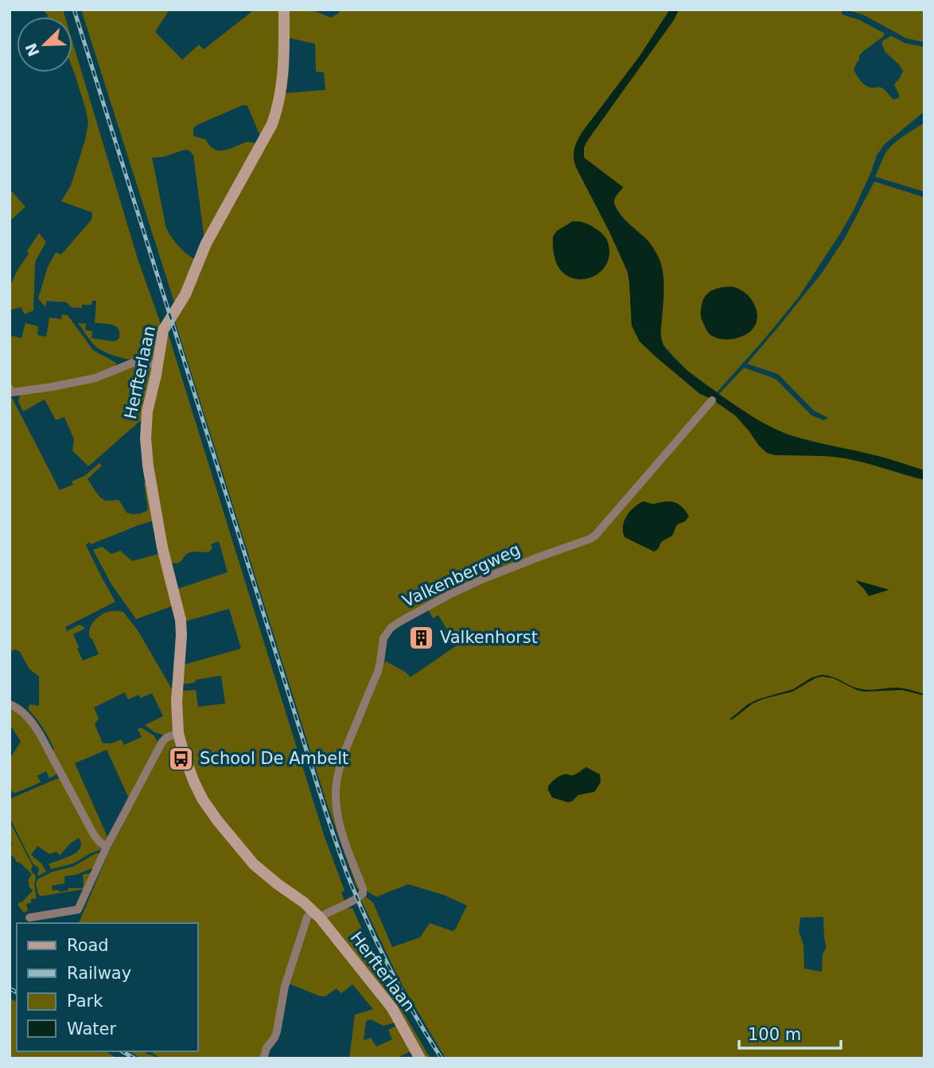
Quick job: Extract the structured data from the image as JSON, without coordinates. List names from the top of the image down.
{
  "streets": {
    "street": ["Herfterlaan", "Valkenbergweg"]
  },
  "crossings": [
    ["Herfterlaan", "Valkenbergweg"]
  ],
  "places": {
    "building": ["Valkenhorst"],
    "bus stop": ["School De Ambelt"]
  },
  "legend": [
    "Road",
    "Railway",
    "Park",
    "Water"
  ],
  "scale_bar": "100 m",
  "north": "bottom left"
}
